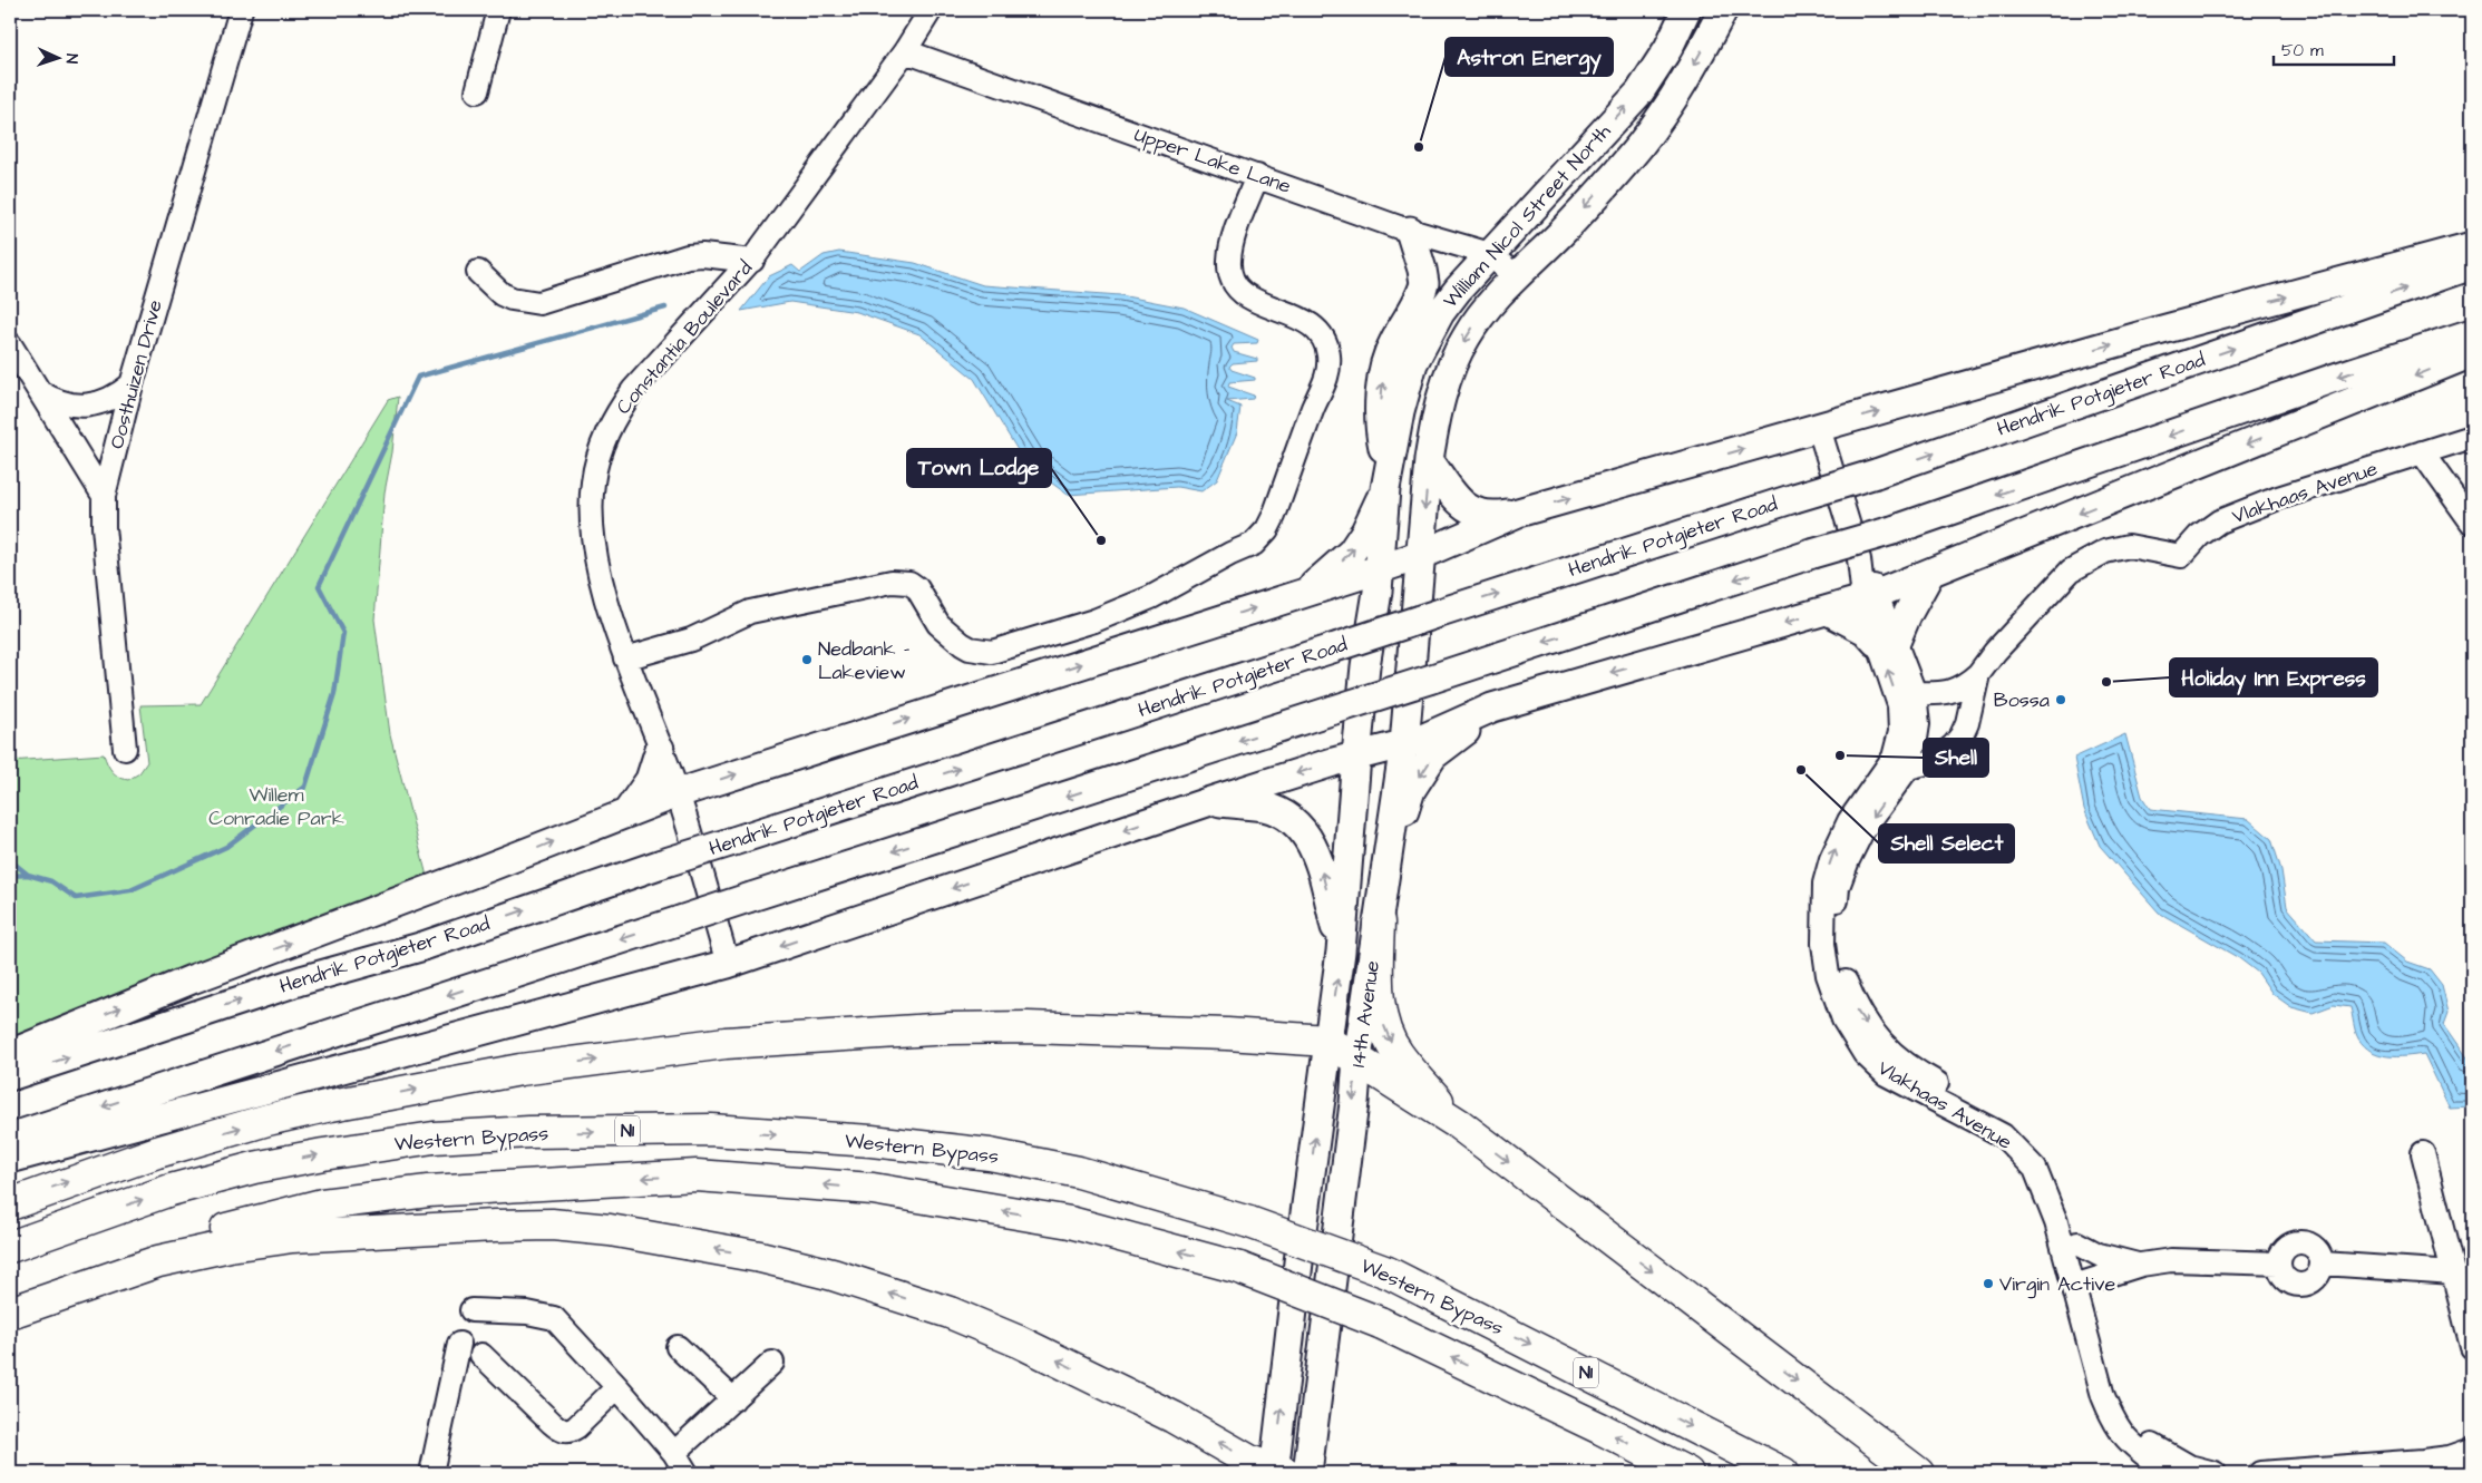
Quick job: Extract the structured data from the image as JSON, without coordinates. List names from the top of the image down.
{
  "streets": {
    "highway": ["N1", "Western Bypass"],
    "main road": ["William Nicol Street North", "Hendrik Potgieter Road", "14th Avenue"],
    "street": [
      "Upper Lake Lane",
      "Constantia Boulevard",
      "Oosthuizen Drive",
      "Vlakhaas Avenue"
    ]
  },
  "crossings": [
    ["Upper Lake Lane", "William Nicol Street North"],
    ["Upper Lake Lane", "Constantia Boulevard"],
    ["William Nicol Street North", "14th Avenue"]
  ],
  "parks": ["Willem Conradie Park"],
  "places": [
    "Astron Energy",
    "Town Lodge",
    "Nedbank - Lakeview",
    "Holiday Inn Express",
    "Bossa",
    "Shell",
    "Shell Select",
    "Virgin Active"
  ],
  "scale_bar": "50 m",
  "north": "right"
}
